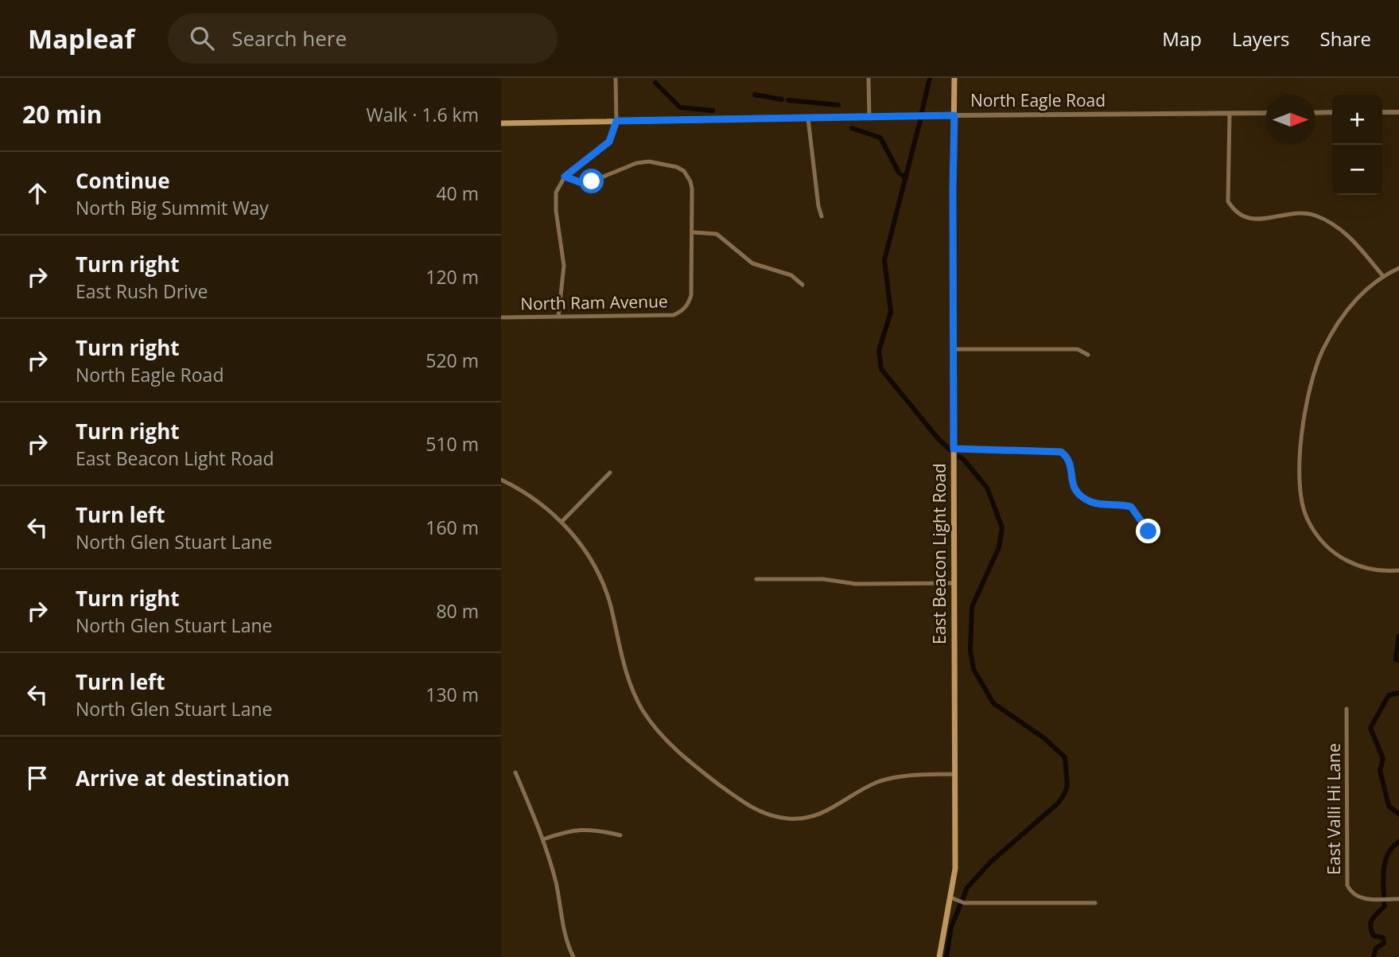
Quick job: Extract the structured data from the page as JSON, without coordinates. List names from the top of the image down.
{
  "streets": {
    "main road": ["North Eagle Road", "East Beacon Light Road"],
    "street": ["North Ram Avenue", "East Valli Hi Lane"]
  },
  "crossings": [
    ["North Eagle Road", "East Beacon Light Road"]
  ],
  "north": "right",
  "page": {
    "header": "Mapleaf",
    "search": "Search here",
    "nav": ["Map", "Layers", "Share"],
    "heading": ["20 min", "Walk · 1.6 km"],
    "map_buttons": ["+", "−"],
    "list": [
      ["Continue", "North Big Summit Way", "40 m"],
      ["Turn right", "East Rush Drive", "120 m"],
      ["Turn right", "North Eagle Road", "520 m"],
      ["Turn right", "East Beacon Light Road", "510 m"],
      ["Turn left", "North Glen Stuart Lane", "160 m"],
      ["Turn right", "North Glen Stuart Lane", "80 m"],
      ["Turn left", "North Glen Stuart Lane", "130 m"],
      "Arrive at destination"
    ]
  }
}
